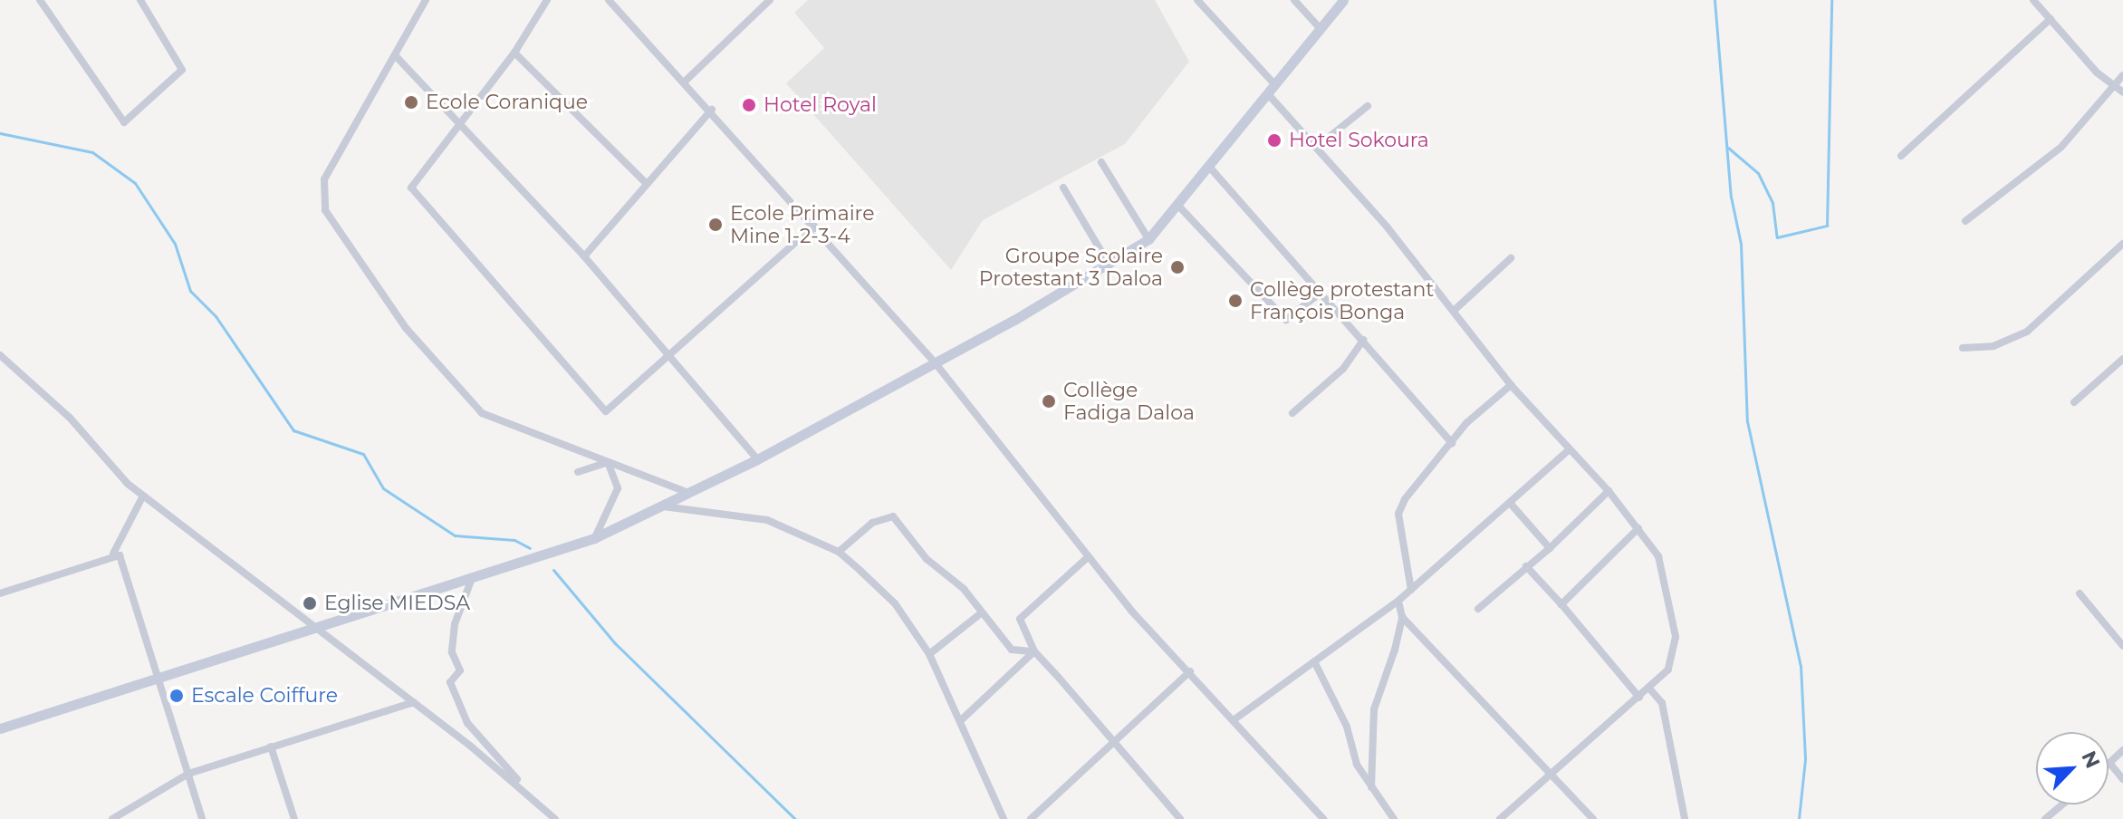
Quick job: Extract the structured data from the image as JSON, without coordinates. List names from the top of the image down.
{
  "places": [
    "Ecole Coranique",
    "Hotel Royal",
    "Hotel Sokoura",
    "Ecole Primaire Mine 1-2-3-4",
    "Groupe Scolaire Protestant 3 Daloa",
    "Collège protestant François Bonga",
    "Collège Fadiga Daloa",
    "Eglise MIEDSA",
    "Escale Coiffure"
  ],
  "north": "top right"
}
